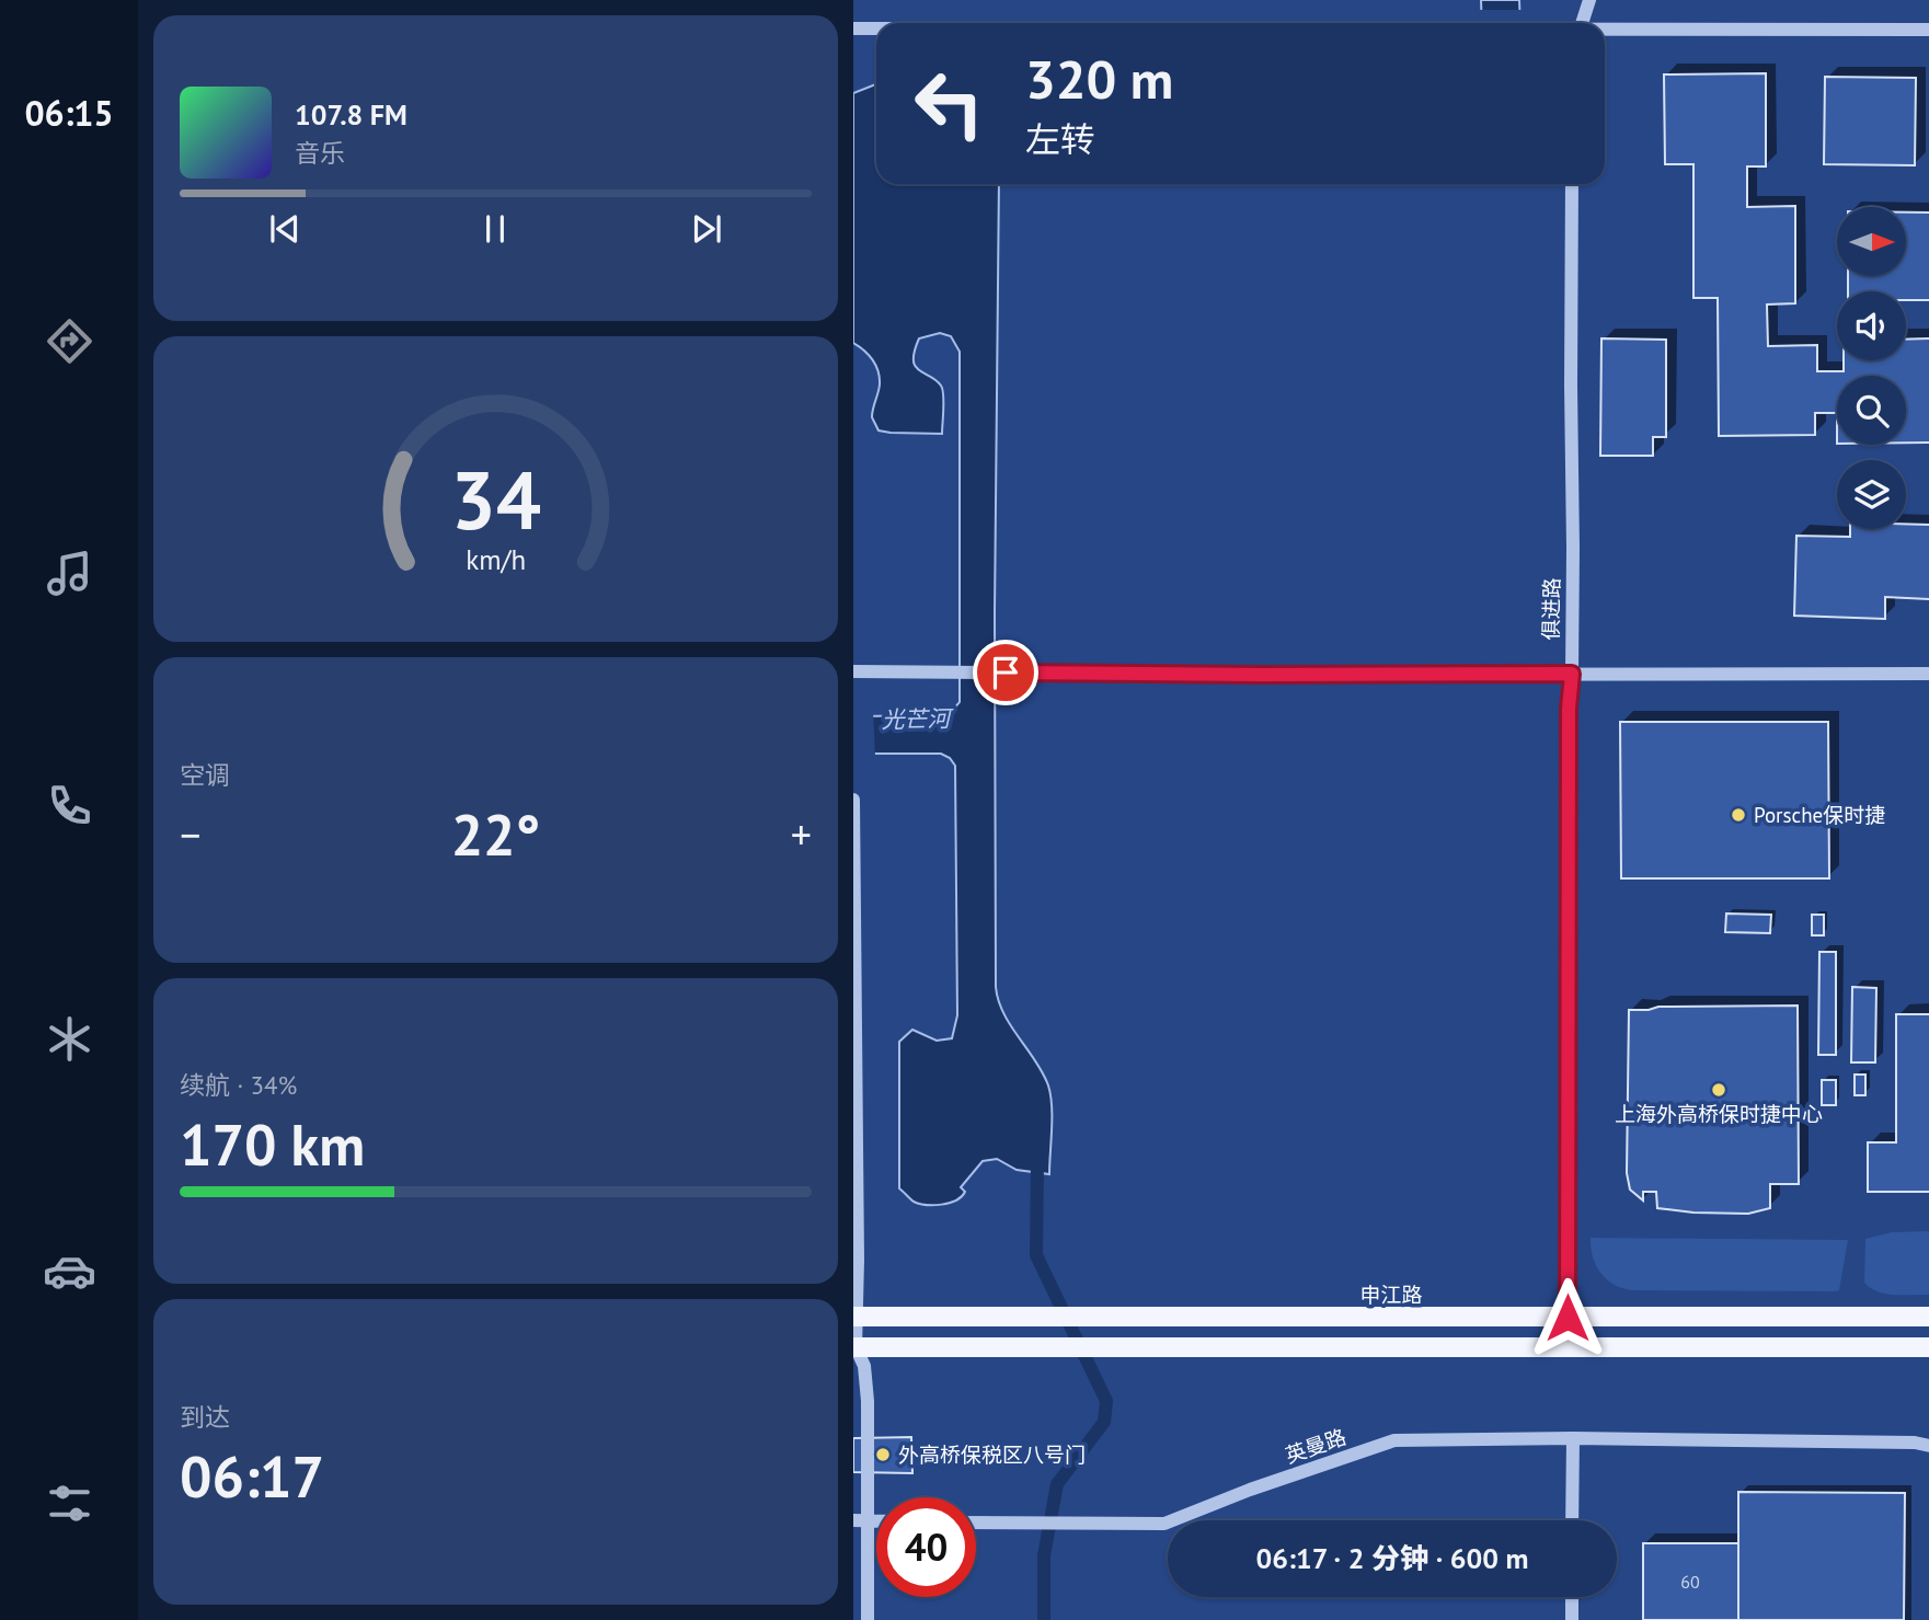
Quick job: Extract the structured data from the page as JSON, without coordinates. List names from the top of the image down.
{
  "streets": {
    "main road": ["申江路"],
    "street": ["俱进路", "英曼路"]
  },
  "crossings": [
    ["俱进路", "申江路"]
  ],
  "water": ["光芒河"],
  "places": ["Porsche保时捷", "上海外高桥保时捷中心", "外高桥保税区八号门"],
  "house_numbers": ["60"],
  "north": "right",
  "page": {
    "tabs": "06:15",
    "turn": ["320 m", "左转"],
    "song": ["107.8 FM", "音乐"],
    "tile": [
      "空调",
      ["续航 · 34%", "170 km"],
      ["到达", "06:17"]
    ],
    "heat": ["−", "22°", "+"],
    "limit": "40",
    "trip": "06:17 · 2 分钟 · 600 m",
    "gauge": ["34", "km/h"]
  }
}
